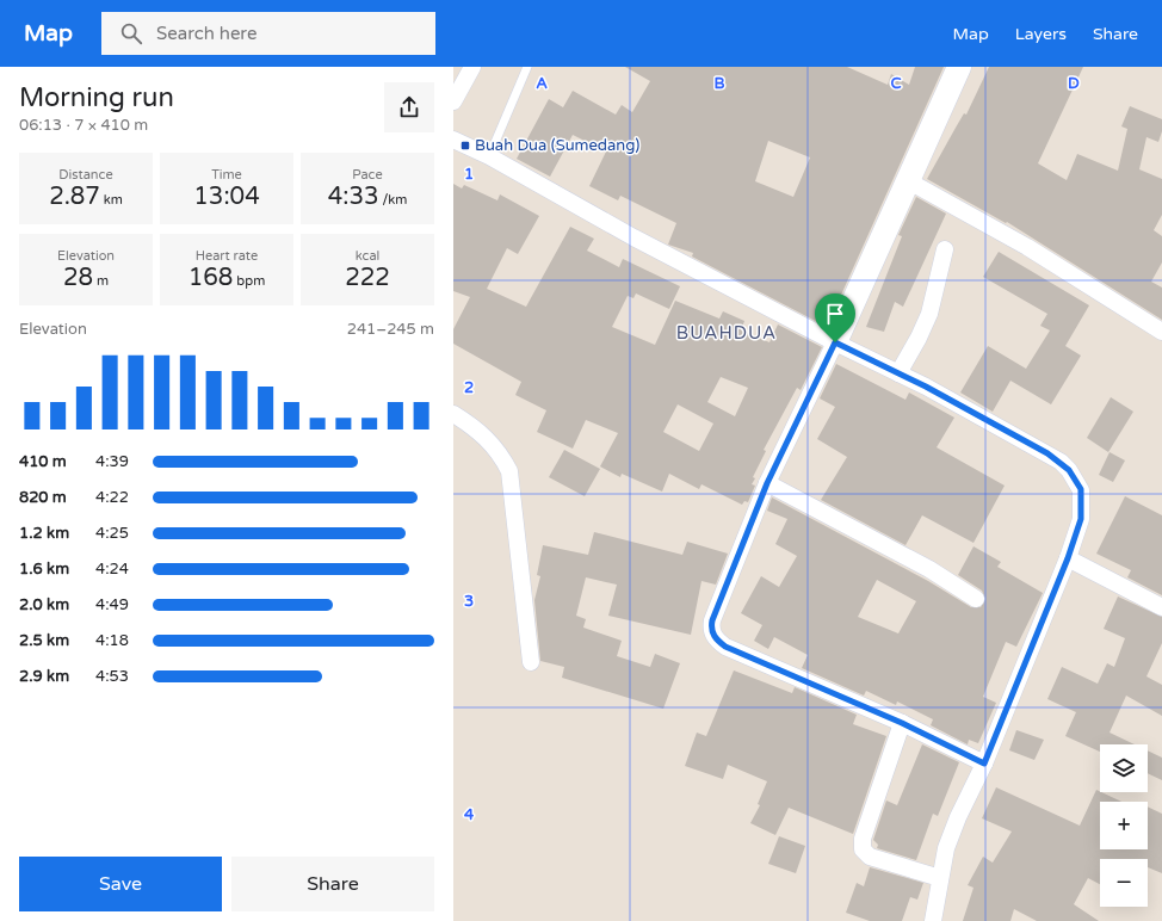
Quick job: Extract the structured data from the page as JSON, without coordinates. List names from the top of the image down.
{
  "districts": ["BUAHDUA"],
  "places": {
    "transit": ["Buah Dua (Sumedang)"]
  },
  "page": {
    "header": "Map",
    "search": "Search here",
    "nav": ["Map", "Layers", "Share"],
    "heading": ["Morning run", "06:13 · 7 × 410 m"],
    "stats": [
      ["Distance", "2.87 km"],
      ["Time", "13:04"],
      ["Pace", "4:33 /km"],
      ["Elevation", "28 m"],
      ["Heart rate", "168 bpm"],
      ["kcal", "222"]
    ],
    "chart": ["Elevation", "241–245 m"],
    "list": [
      {
        "name": "410 m",
        "note": "4:39"
      },
      {
        "name": "820 m",
        "note": "4:22"
      },
      {
        "name": "1.2 km",
        "note": "4:25"
      },
      {
        "name": "1.6 km",
        "note": "4:24"
      },
      {
        "name": "2.0 km",
        "note": "4:49"
      },
      {
        "name": "2.5 km",
        "note": "4:18"
      },
      {
        "name": "2.9 km",
        "note": "4:53"
      }
    ],
    "map_buttons": ["+", "−"],
    "buttons": ["Save", "Share"]
  },
  "grid": {
    "columns": [
      "A",
      "B",
      "C",
      "D"
    ],
    "rows": [
      "1",
      "2",
      "3",
      "4"
    ]
  }
}
